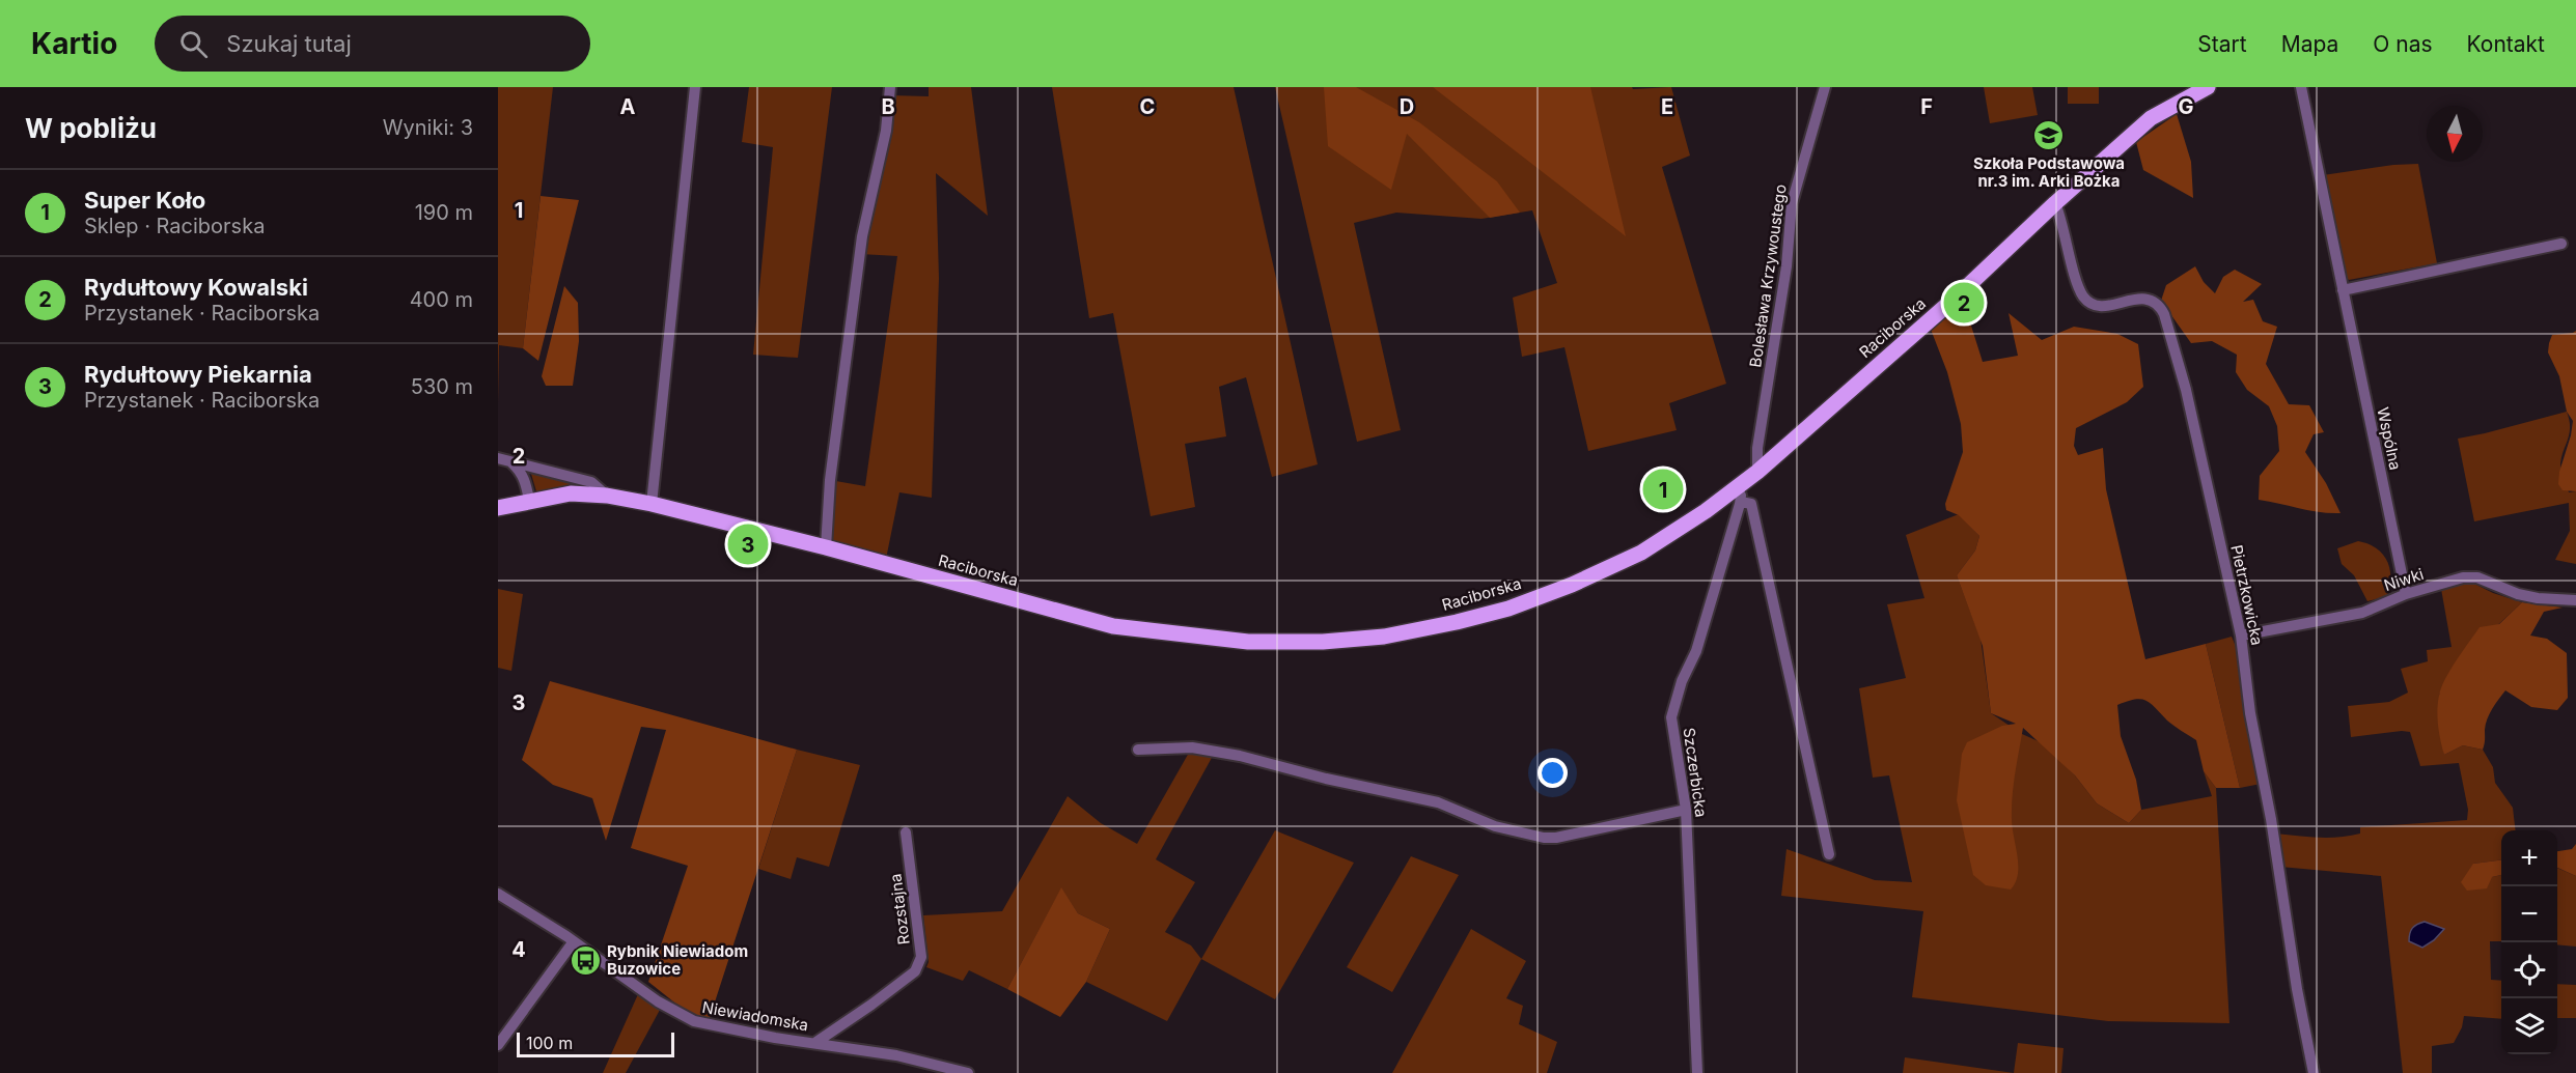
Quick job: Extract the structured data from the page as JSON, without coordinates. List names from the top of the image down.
{
  "streets": {
    "main road": ["Raciborska"],
    "street": [
      "Bolesława Krzywoustego",
      "Wspólna",
      "Niwki",
      "Pietrzkowicka",
      "Szczerbicka",
      "Rozstajna",
      "Niewiadomska"
    ]
  },
  "crossings": [
    ["Bolesława Krzywoustego", "Raciborska"],
    ["Raciborska", "Pietrzkowicka"],
    ["Raciborska", "Szczerbicka"],
    ["Wspólna", "Niwki"],
    ["Niwki", "Pietrzkowicka"],
    ["Rozstajna", "Niewiadomska"]
  ],
  "places": {
    "school or university": ["Szkoła Podstawowa nr.3 im. Arki Bożka"],
    "bus stop": ["Rybnik Niewiadom Buzowice"]
  },
  "scale_bar": "100 m",
  "north": "bottom",
  "page": {
    "header": "Kartio",
    "search": "Szukaj tutaj",
    "nav": [
      "Start",
      "Mapa",
      "O nas",
      "Kontakt"
    ],
    "heading": ["W pobliżu", "Wyniki: 3"],
    "list": [
      {
        "mark": "1",
        "name": "Super Koło",
        "note": "Sklep · Raciborska",
        "value": "190 m"
      },
      {
        "mark": "2",
        "name": "Rydułtowy Kowalski",
        "note": "Przystanek · Raciborska",
        "value": "400 m"
      },
      {
        "mark": "3",
        "name": "Rydułtowy Piekarnia",
        "note": "Przystanek · Raciborska",
        "value": "530 m"
      }
    ],
    "pins": ["2", "1", "3"],
    "map_buttons": ["+", "−"],
    "scale": "100 m"
  },
  "grid": {
    "columns": [
      "A",
      "B",
      "C",
      "D",
      "E",
      "F",
      "G"
    ],
    "rows": [
      "1",
      "2",
      "3",
      "4"
    ]
  }
}
